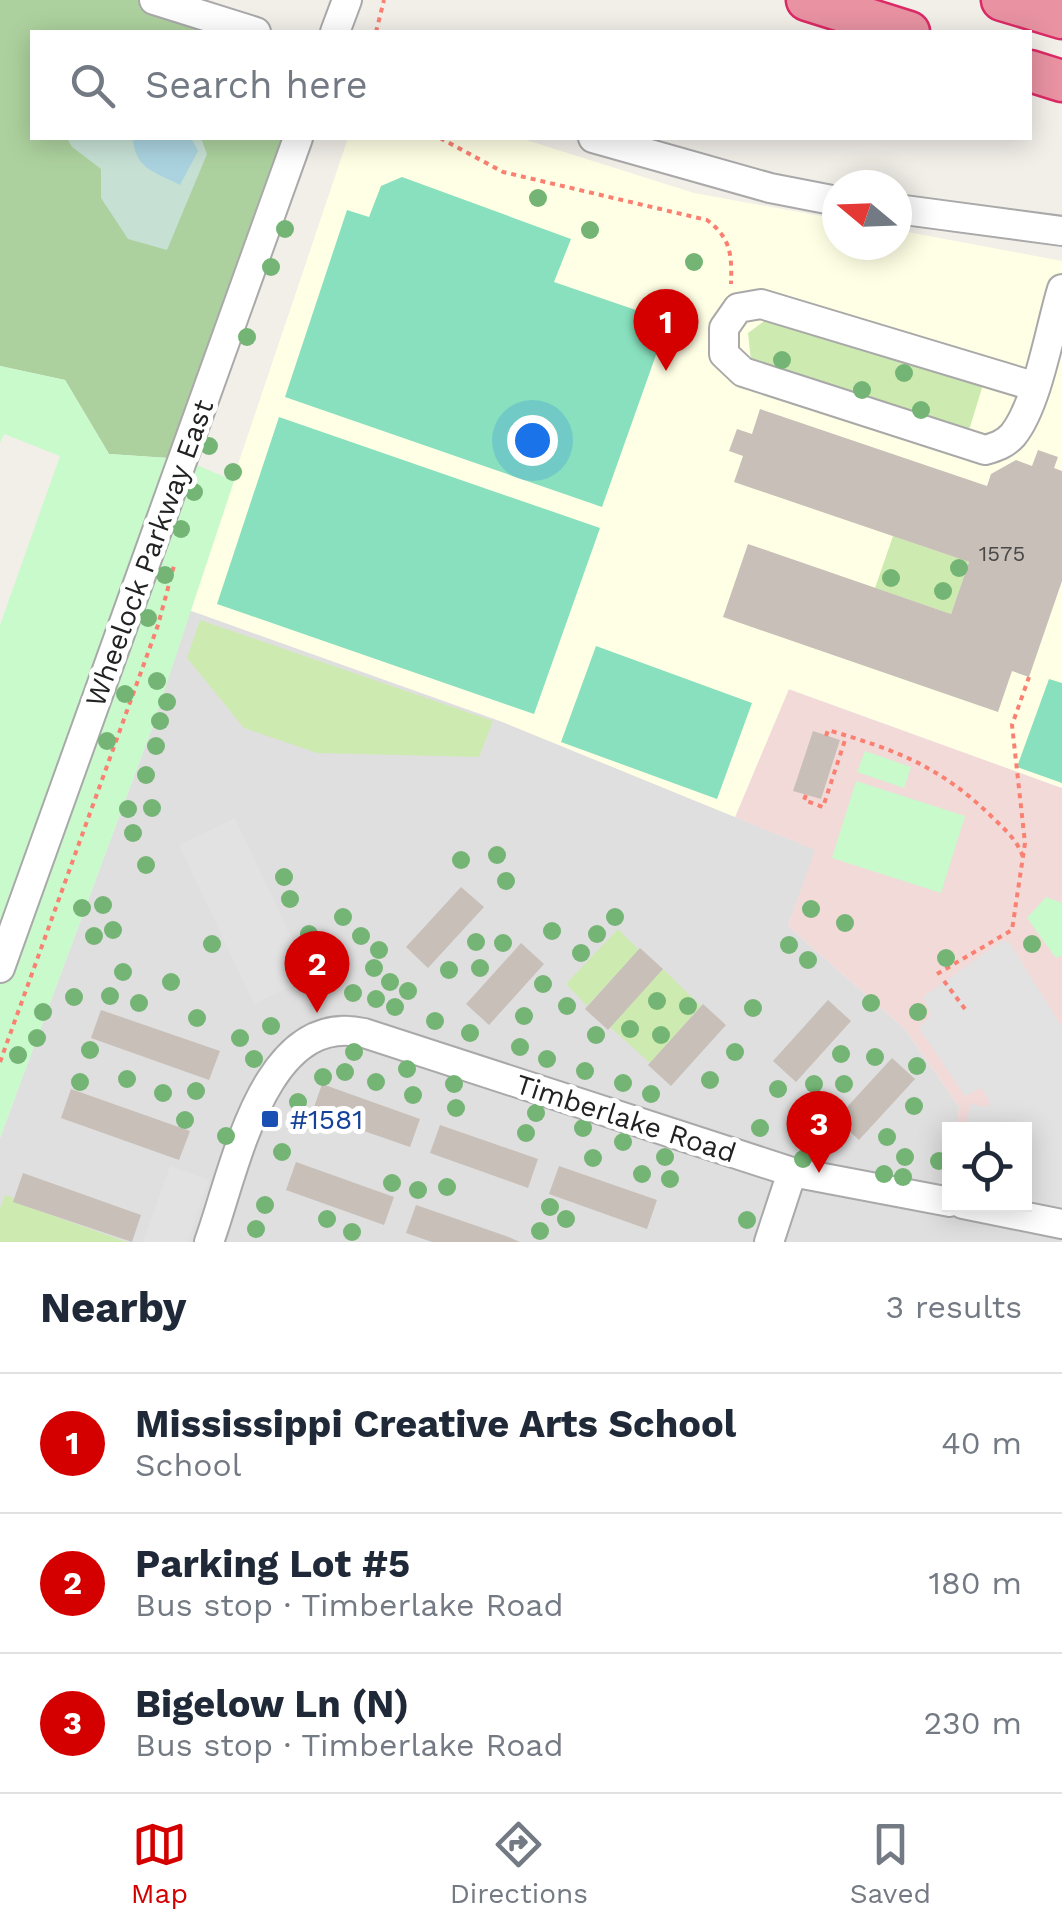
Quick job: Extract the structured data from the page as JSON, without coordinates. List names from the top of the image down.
{
  "streets": {
    "street": ["Wheelock Parkway East", "Timberlake Road"]
  },
  "places": {
    "transit": ["#1581"]
  },
  "house_numbers": ["1575"],
  "north": "left",
  "page": {
    "search": "Search here",
    "pins": ["1", "2", "3"],
    "heading": ["Nearby", "3 results"],
    "list": [
      {
        "mark": "1",
        "name": "Mississippi Creative Arts School",
        "note": "School",
        "value": "40 m"
      },
      {
        "mark": "2",
        "name": "Parking Lot #5",
        "note": "Bus stop · Timberlake Road",
        "value": "180 m"
      },
      {
        "mark": "3",
        "name": "Bigelow Ln (N)",
        "note": "Bus stop · Timberlake Road",
        "value": "230 m"
      }
    ],
    "nav": ["Map", "Directions", "Saved"]
  }
}
